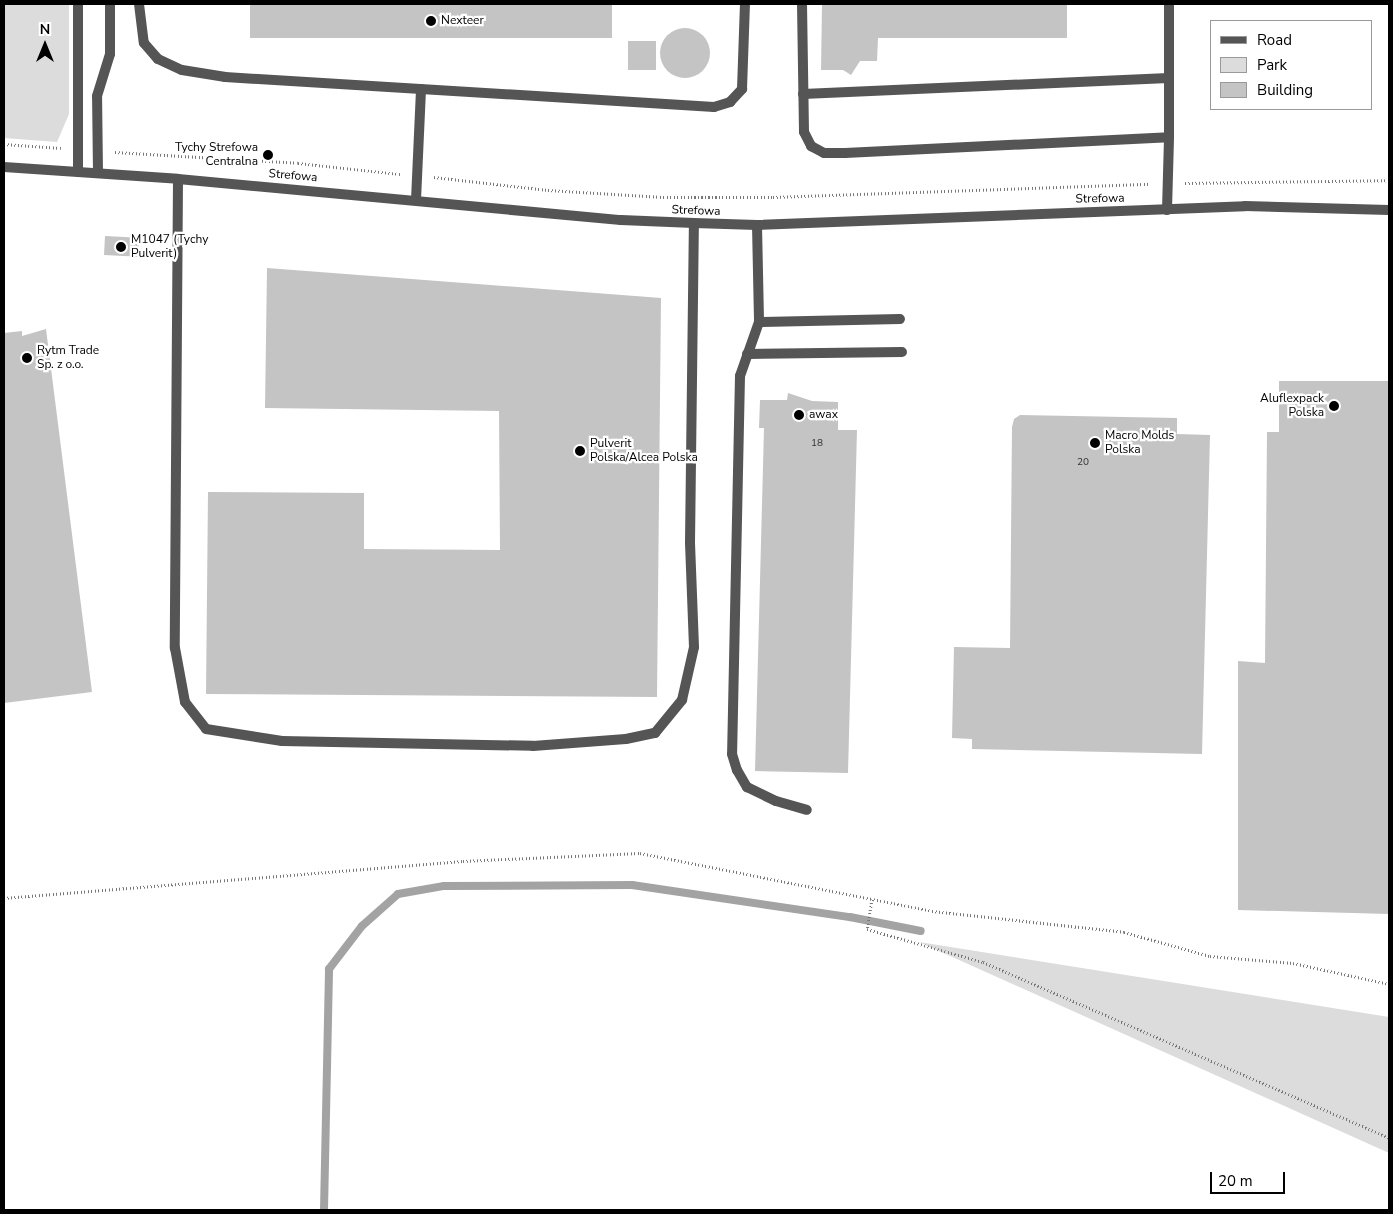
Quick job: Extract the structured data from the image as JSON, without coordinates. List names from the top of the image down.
{
  "streets": {
    "street": ["Strefowa"]
  },
  "places": [
    "Nexteer",
    "Tychy Strefowa Centralna",
    "M1047 (Tychy Pulverit)",
    "Rytm Trade Sp. z o.o.",
    "Aluflexpack Polska",
    "awax",
    "Macro Molds Polska",
    "Pulverit Polska/Alcea Polska"
  ],
  "house_numbers": ["18", "20"],
  "legend": ["Road", "Park", "Building"],
  "scale_bar": "20 m",
  "north": "top"
}
